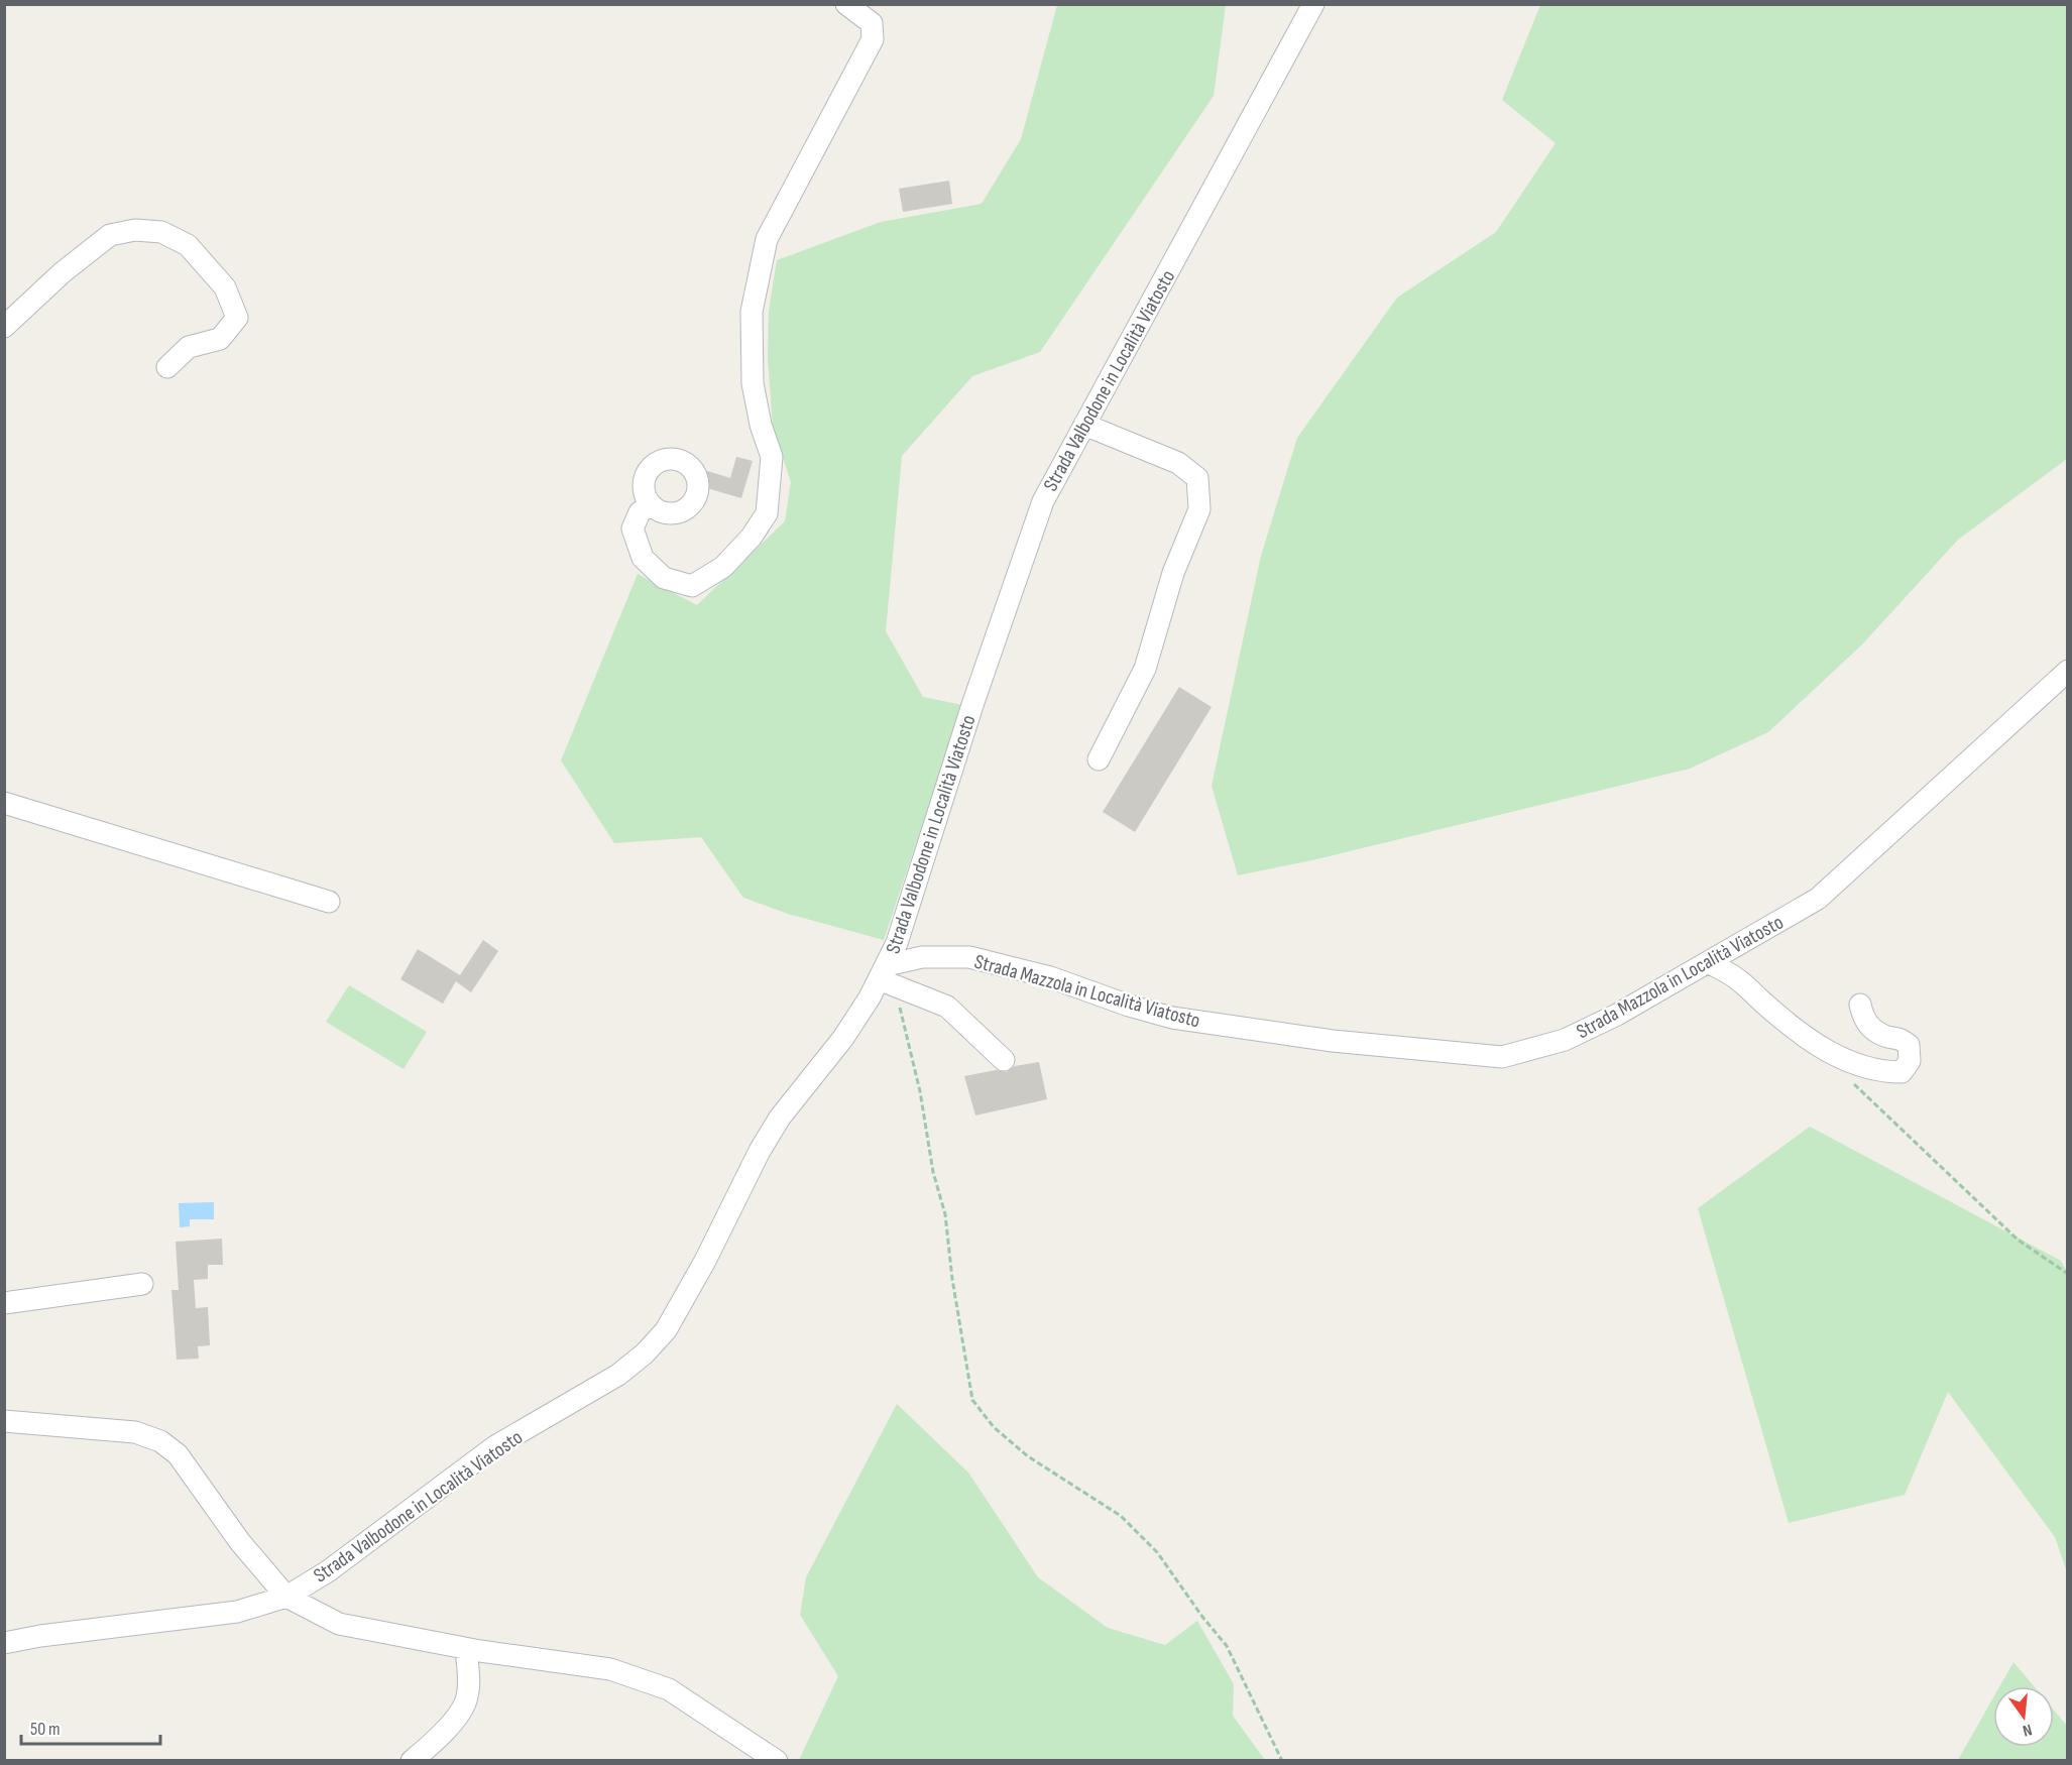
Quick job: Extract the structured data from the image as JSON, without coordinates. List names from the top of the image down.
{
  "streets": {
    "street": ["Strada Valbodone in Località Viatosto", "Strada Mazzola in Località Viatosto"]
  },
  "crossings": [
    ["Strada Valbodone in Località Viatosto", "Strada Mazzola in Località Viatosto"]
  ],
  "scale_bar": "50 m",
  "north": "bottom"
}
